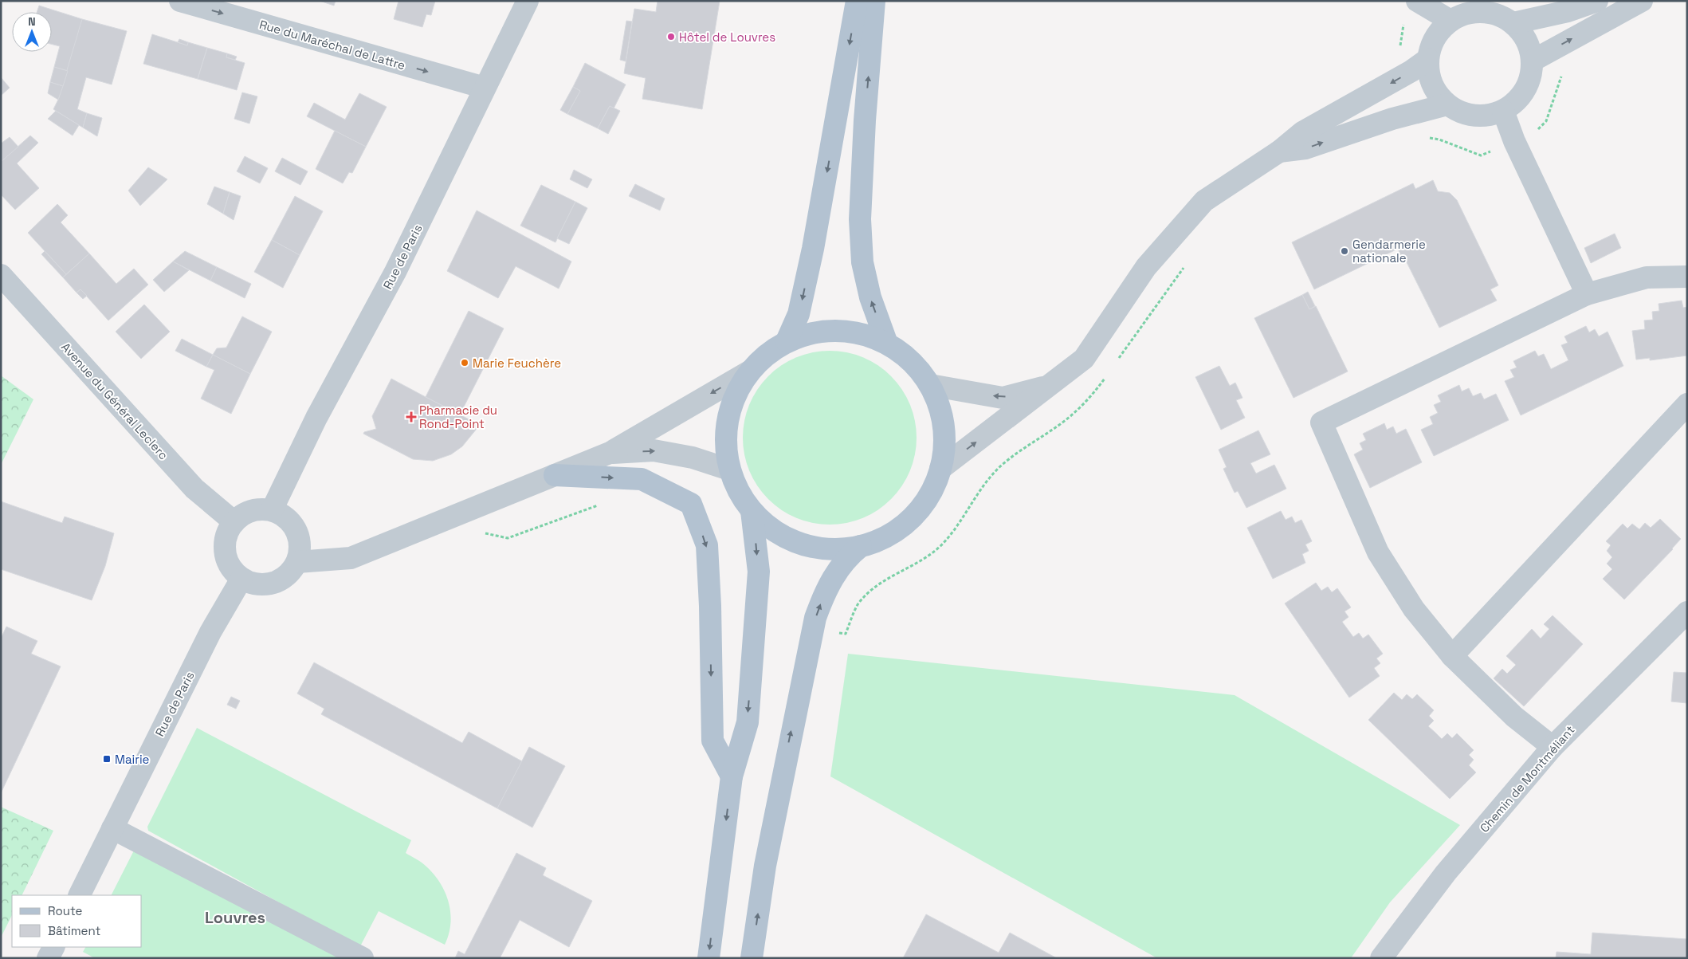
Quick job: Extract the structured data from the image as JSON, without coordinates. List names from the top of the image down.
{
  "streets": {
    "street": [
      "Rue du Maréchal de Lattre",
      "Rue de Paris",
      "Avenue du Général Leclerc",
      "Chemin de Montméliant"
    ]
  },
  "crossings": [
    ["Rue du Maréchal de Lattre", "Rue de Paris"],
    ["Rue de Paris", "Avenue du Général Leclerc"]
  ],
  "one_way": ["Rue du Maréchal de Lattre"],
  "districts": ["Louvres"],
  "places": {
    "other": ["Hôtel de Louvres", "Gendarmerie nationale", "Marie Feuchère"],
    "health": ["Pharmacie du Rond-Point"],
    "transit": ["Mairie"]
  },
  "legend": ["Route", "Bâtiment"],
  "north": "top"
}
